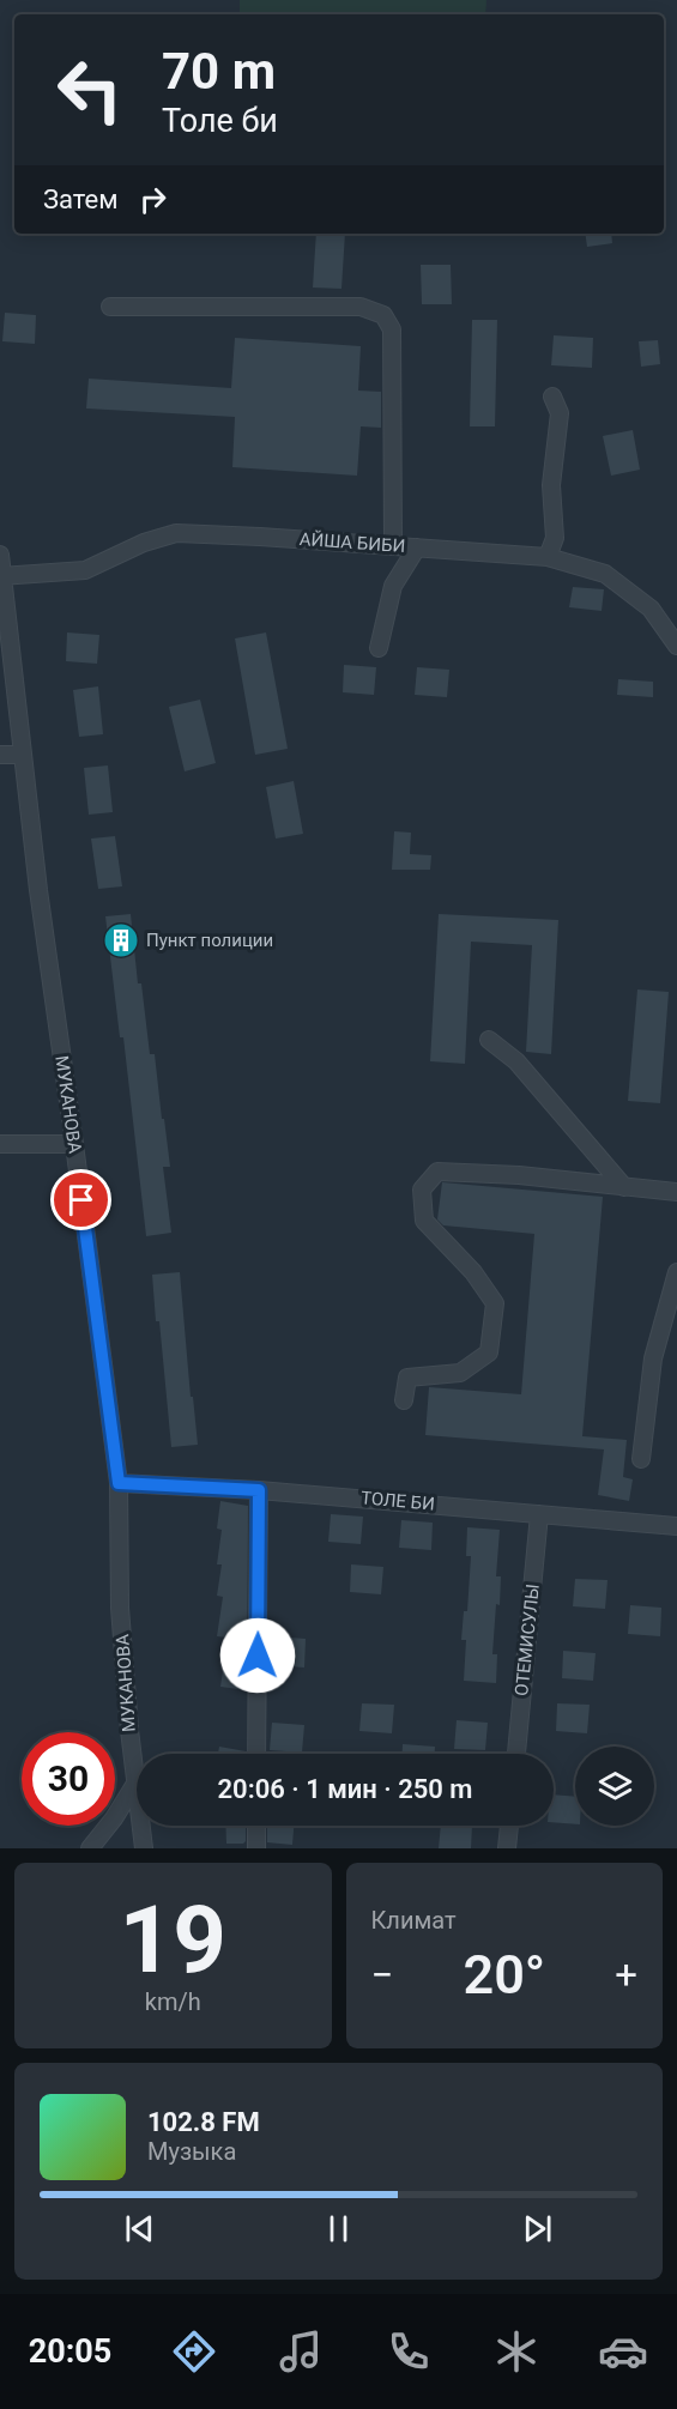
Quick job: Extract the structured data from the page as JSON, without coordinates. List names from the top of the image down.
{
  "streets": {
    "street": [
      "АЙША БИБИ",
      "МУКАНОВА",
      "ТОЛЕ БИ",
      "ОТЕМИСУЛЫ"
    ]
  },
  "crossings": [
    ["АЙША БИБИ", "МУКАНОВА"],
    ["МУКАНОВА", "ТОЛЕ БИ"],
    ["ТОЛЕ БИ", "ОТЕМИСУЛЫ"]
  ],
  "places": {
    "building": ["Пункт полиции"]
  },
  "page": {
    "turn": ["70 m", "Толе би"],
    "then": "Затем",
    "limit": "30",
    "trip": "20:06 · 1 мин · 250 m",
    "tile": [
      ["19", "km/h"],
      "Климат"
    ],
    "heat": ["−", "20°", "+"],
    "song": ["102.8 FM", "Музыка"],
    "tabs": "20:05"
  }
}
